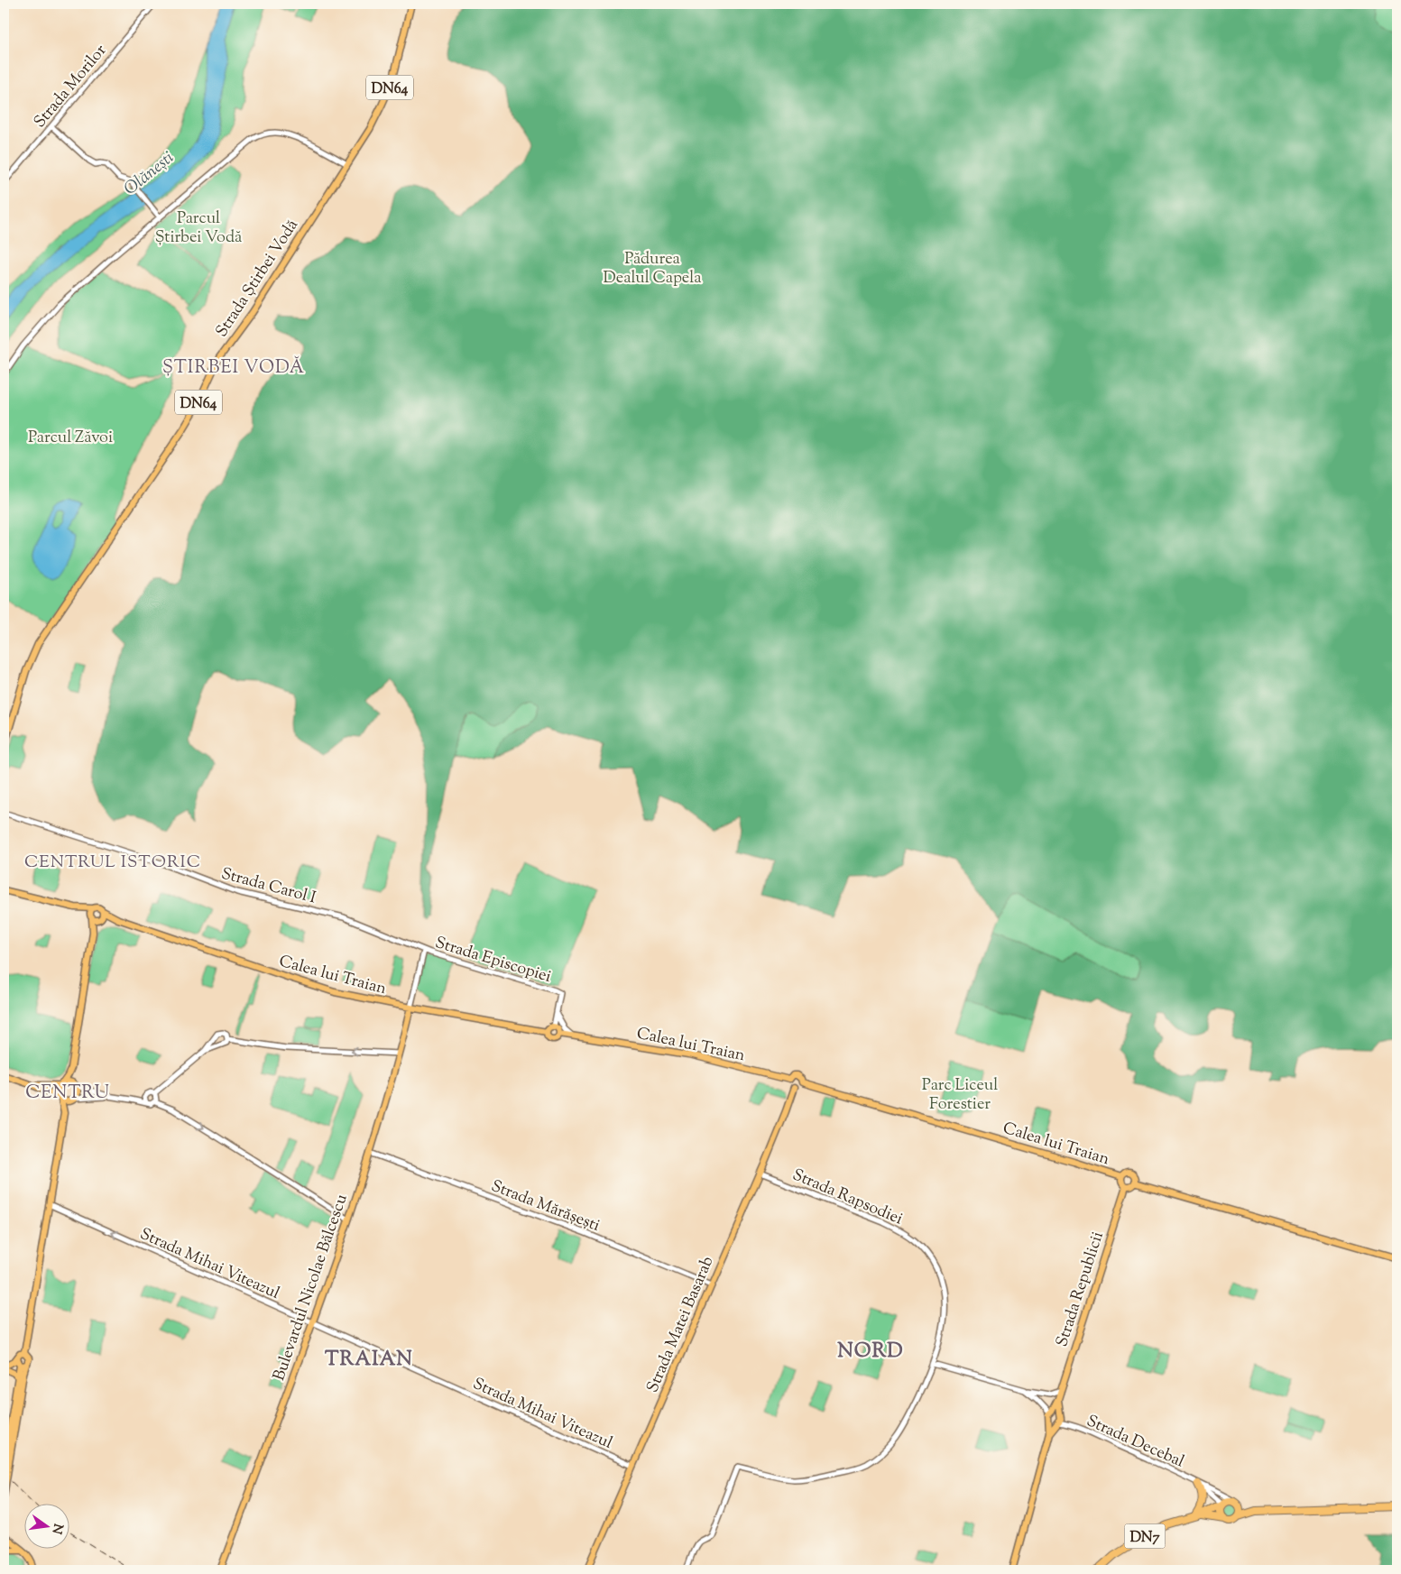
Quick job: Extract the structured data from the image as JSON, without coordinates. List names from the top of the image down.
{
  "streets": {
    "highway": ["DN7"],
    "main road": [
      "DN64",
      "Strada Știrbei Vodă",
      "Calea lui Traian",
      "Bulevardul Nicolae Bălcescu",
      "Strada Republicii",
      "Strada Matei Basarab"
    ],
    "street": [
      "Strada Morilor",
      "Strada Carol I",
      "Strada Episcopiei",
      "Strada Rapsodiei",
      "Strada Mărășești",
      "Strada Mihai Viteazul",
      "Strada Decebal"
    ]
  },
  "crossings": [
    ["Strada Carol I", "Strada Episcopiei"],
    ["Strada Episcopiei", "Calea lui Traian"],
    ["Strada Episcopiei", "Bulevardul Nicolae Bălcescu"],
    ["Calea lui Traian", "Bulevardul Nicolae Bălcescu"],
    ["Calea lui Traian", "Strada Republicii"],
    ["Calea lui Traian", "Strada Matei Basarab"],
    ["Strada Rapsodiei", "Strada Matei Basarab"],
    ["Strada Mărășești", "Bulevardul Nicolae Bălcescu"],
    ["Strada Mărășești", "Strada Matei Basarab"],
    ["Strada Mihai Viteazul", "Bulevardul Nicolae Bălcescu"],
    ["Strada Mihai Viteazul", "Strada Matei Basarab"],
    ["Strada Republicii", "Strada Decebal"],
    ["Strada Decebal", "DN7"]
  ],
  "one_way": ["Strada Mihai Viteazul"],
  "districts": [
    "ȘTIRBEI VODĂ",
    "CENTRUL ISTORIC",
    "CENTRU",
    "NORD",
    "TRAIAN"
  ],
  "water": ["Olănești"],
  "parks": [
    "Parcul Știrbei Vodă",
    "Pădurea Dealul Capela",
    "Parcul Zăvoi",
    "Parc Liceul Forestier"
  ],
  "north": "right"
}
